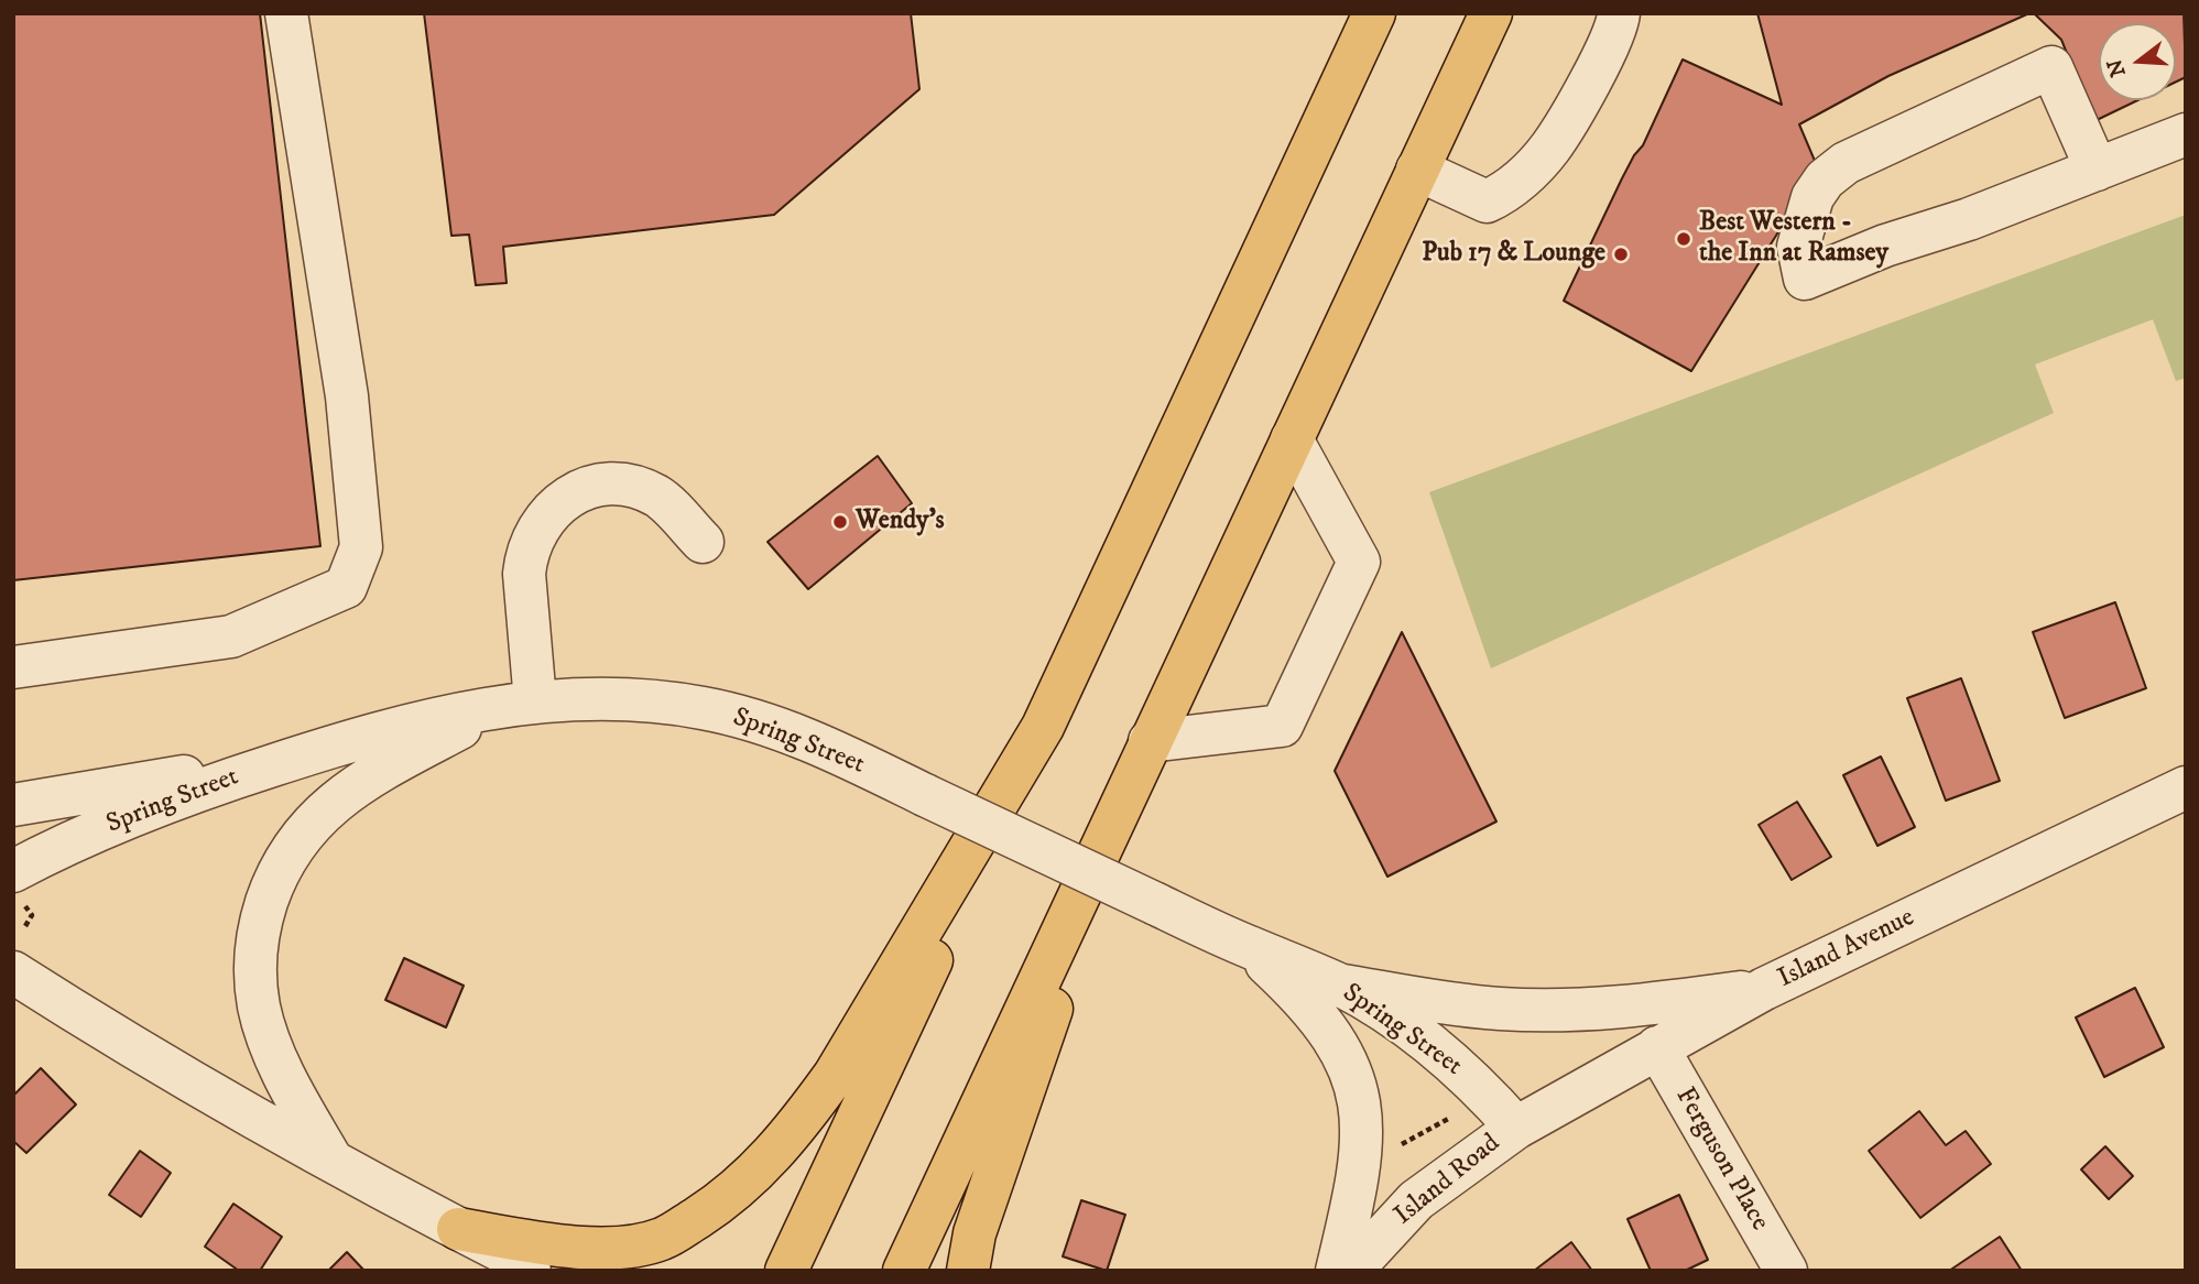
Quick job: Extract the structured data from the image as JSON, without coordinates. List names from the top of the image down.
{
  "streets": {
    "street": [
      "Spring Street",
      "Island Avenue",
      "Ferguson Place",
      "Island Road"
    ]
  },
  "crossings": [
    ["Spring Street", "Island Avenue"],
    ["Spring Street", "Island Road"],
    ["Island Avenue", "Ferguson Place"],
    ["Island Avenue", "Island Road"]
  ],
  "places": ["Best Western - the Inn at Ramsey", "Pub 17 & Lounge", "Wendy's"],
  "north": "left"
}
